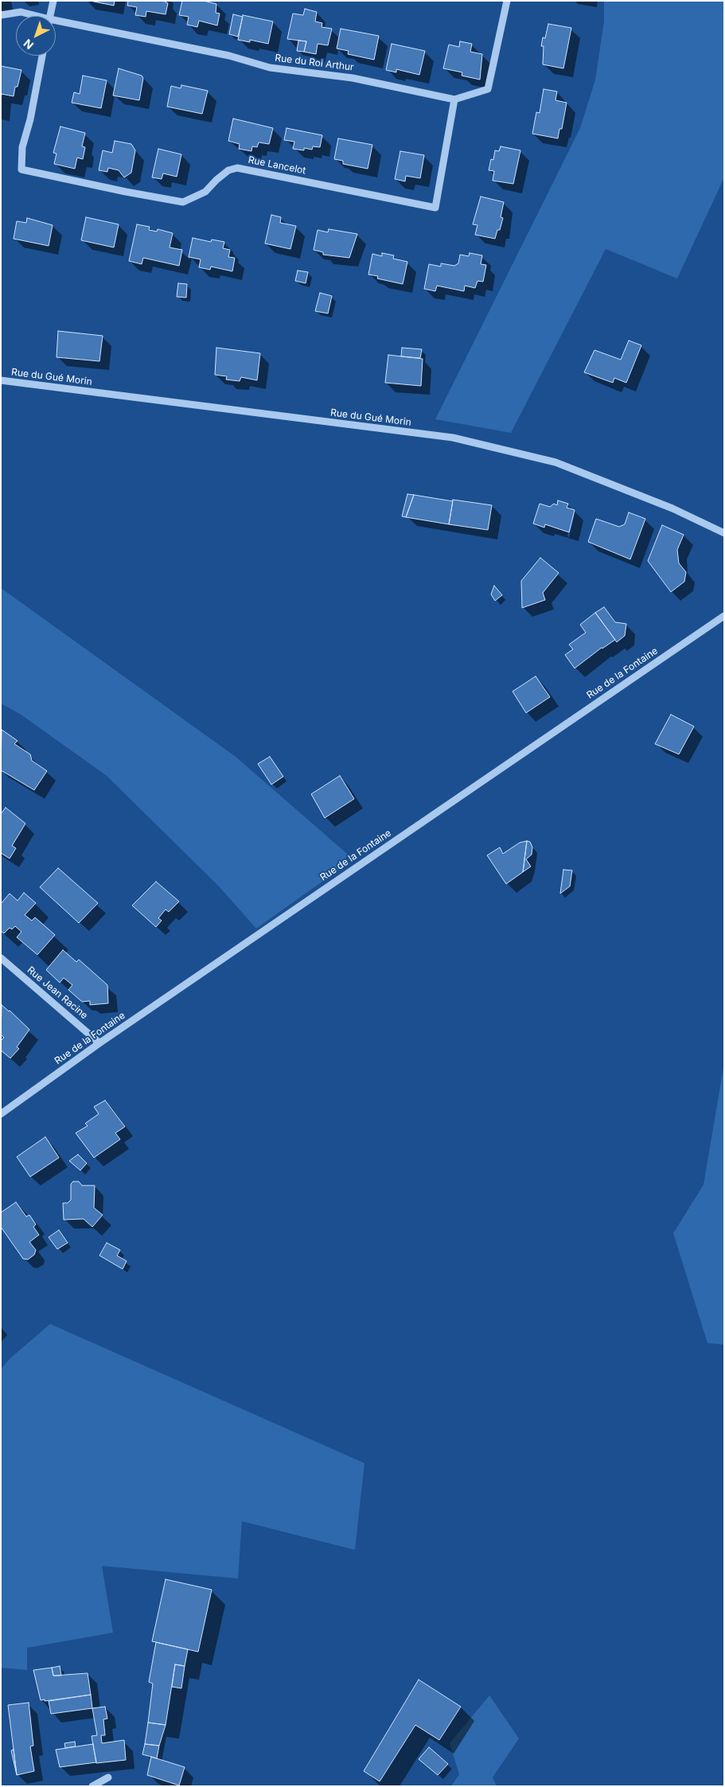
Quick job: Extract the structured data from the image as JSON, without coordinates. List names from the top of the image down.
{
  "streets": {
    "street": [
      "Rue du Roi Arthur",
      "Rue Lancelot",
      "Rue du Gué Morin",
      "Rue de la Fontaine",
      "Rue Jean Racine"
    ]
  },
  "crossings": [
    ["Rue du Roi Arthur", "Rue Lancelot"],
    ["Rue de la Fontaine", "Rue Jean Racine"]
  ],
  "north": "bottom left"
}
